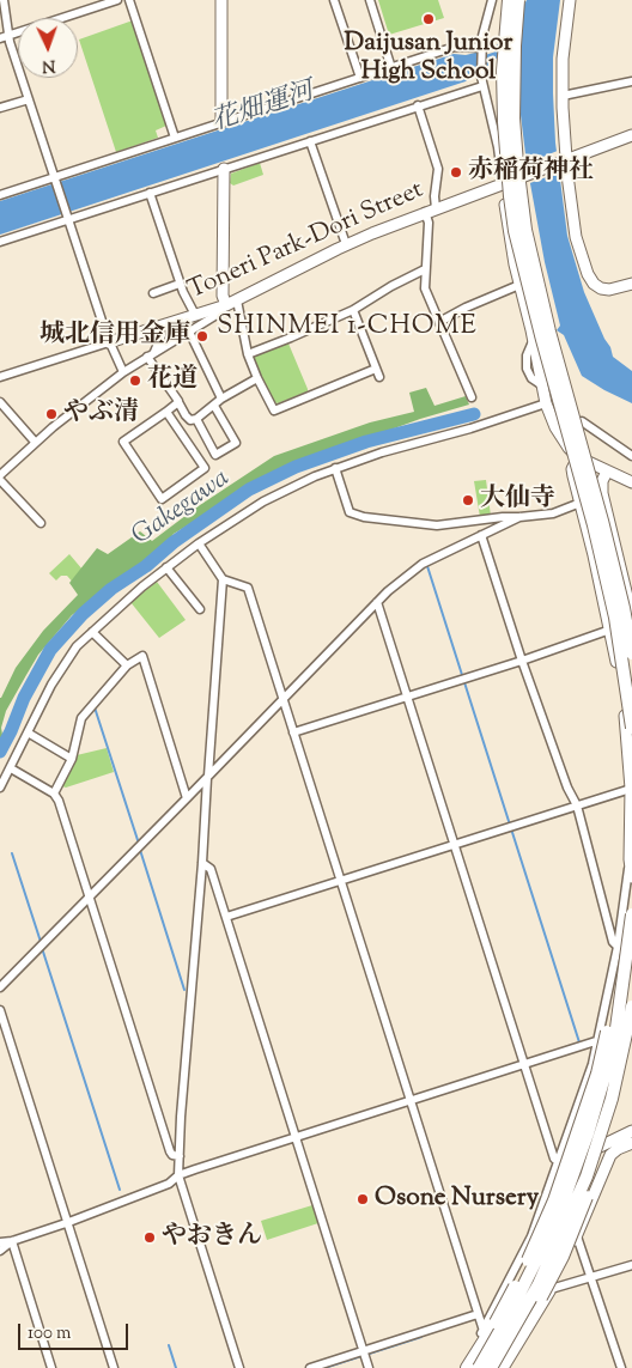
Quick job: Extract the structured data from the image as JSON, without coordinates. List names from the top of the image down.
{
  "streets": {
    "main road": ["Toneri Park-Dori Street"]
  },
  "districts": ["SHINMEI 1-CHOME"],
  "water": ["花畑運河", "Gakegawa"],
  "places": [
    "Daijusan Junior High School",
    "赤稲荷神社",
    "城北信用金庫",
    "花道",
    "やぶ清",
    "大仙寺",
    "Osone Nursery",
    "やおきん"
  ],
  "scale_bar": "100 m",
  "north": "bottom"
}
